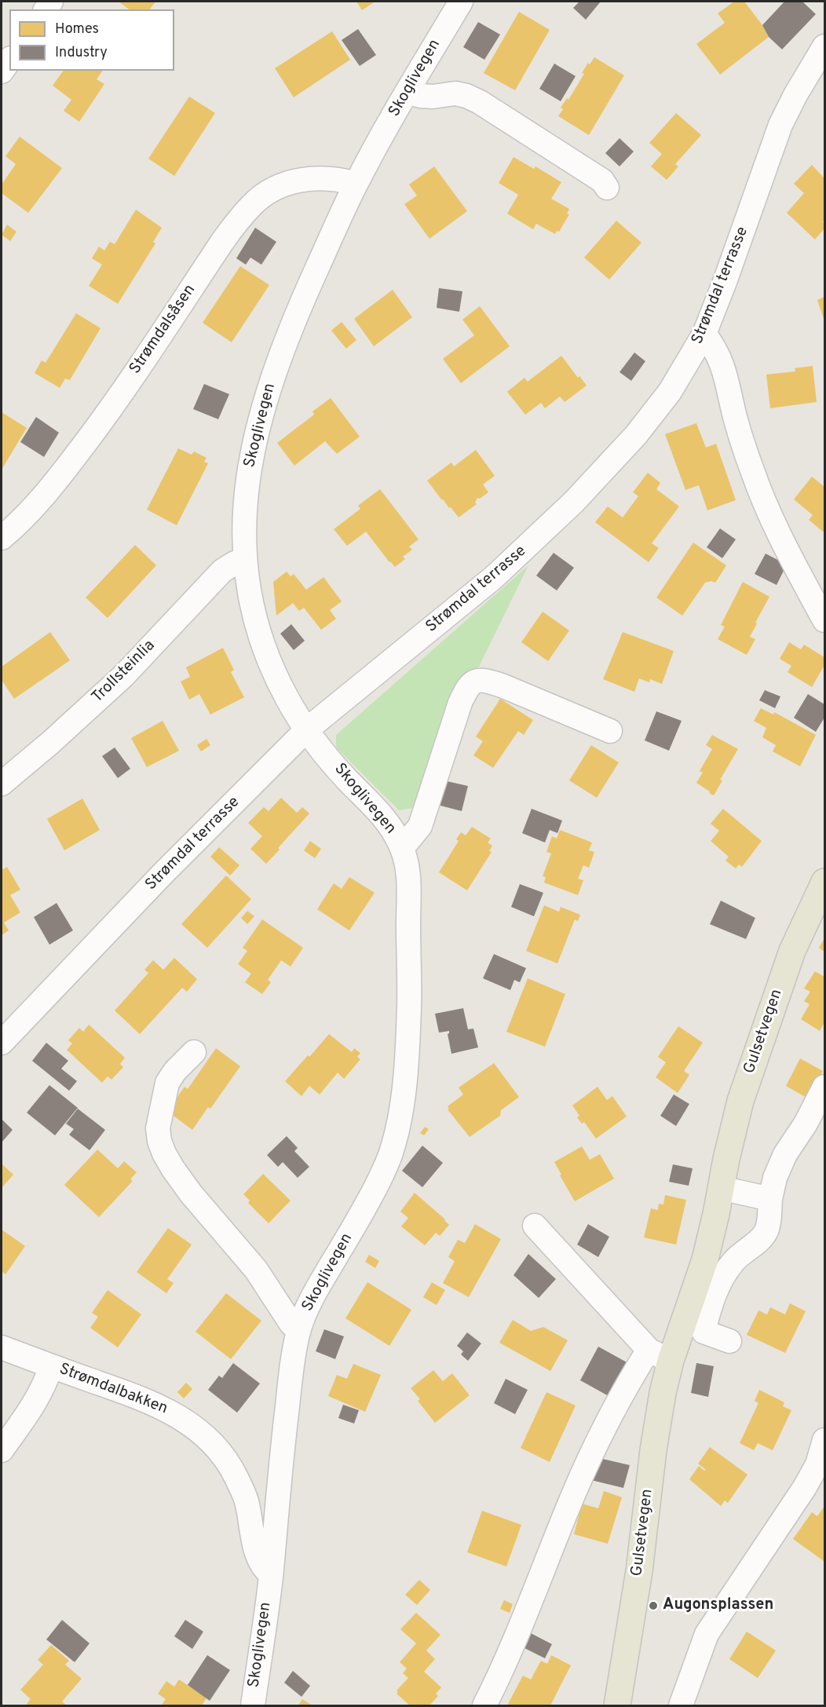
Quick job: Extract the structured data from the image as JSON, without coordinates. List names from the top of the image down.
{
  "streets": {
    "main road": ["Gulsetvegen"],
    "street": [
      "Skoglivegen",
      "Strømdal terrasse",
      "Strømdalsåsen",
      "Trollsteinlia",
      "Strømdalbakken"
    ]
  },
  "crossings": [
    ["Skoglivegen", "Strømdal terrasse"],
    ["Skoglivegen", "Strømdalsåsen"],
    ["Skoglivegen", "Trollsteinlia"],
    ["Skoglivegen", "Strømdalbakken"]
  ],
  "places": ["Augonsplassen"],
  "legend": ["Homes", "Industry"]
}
